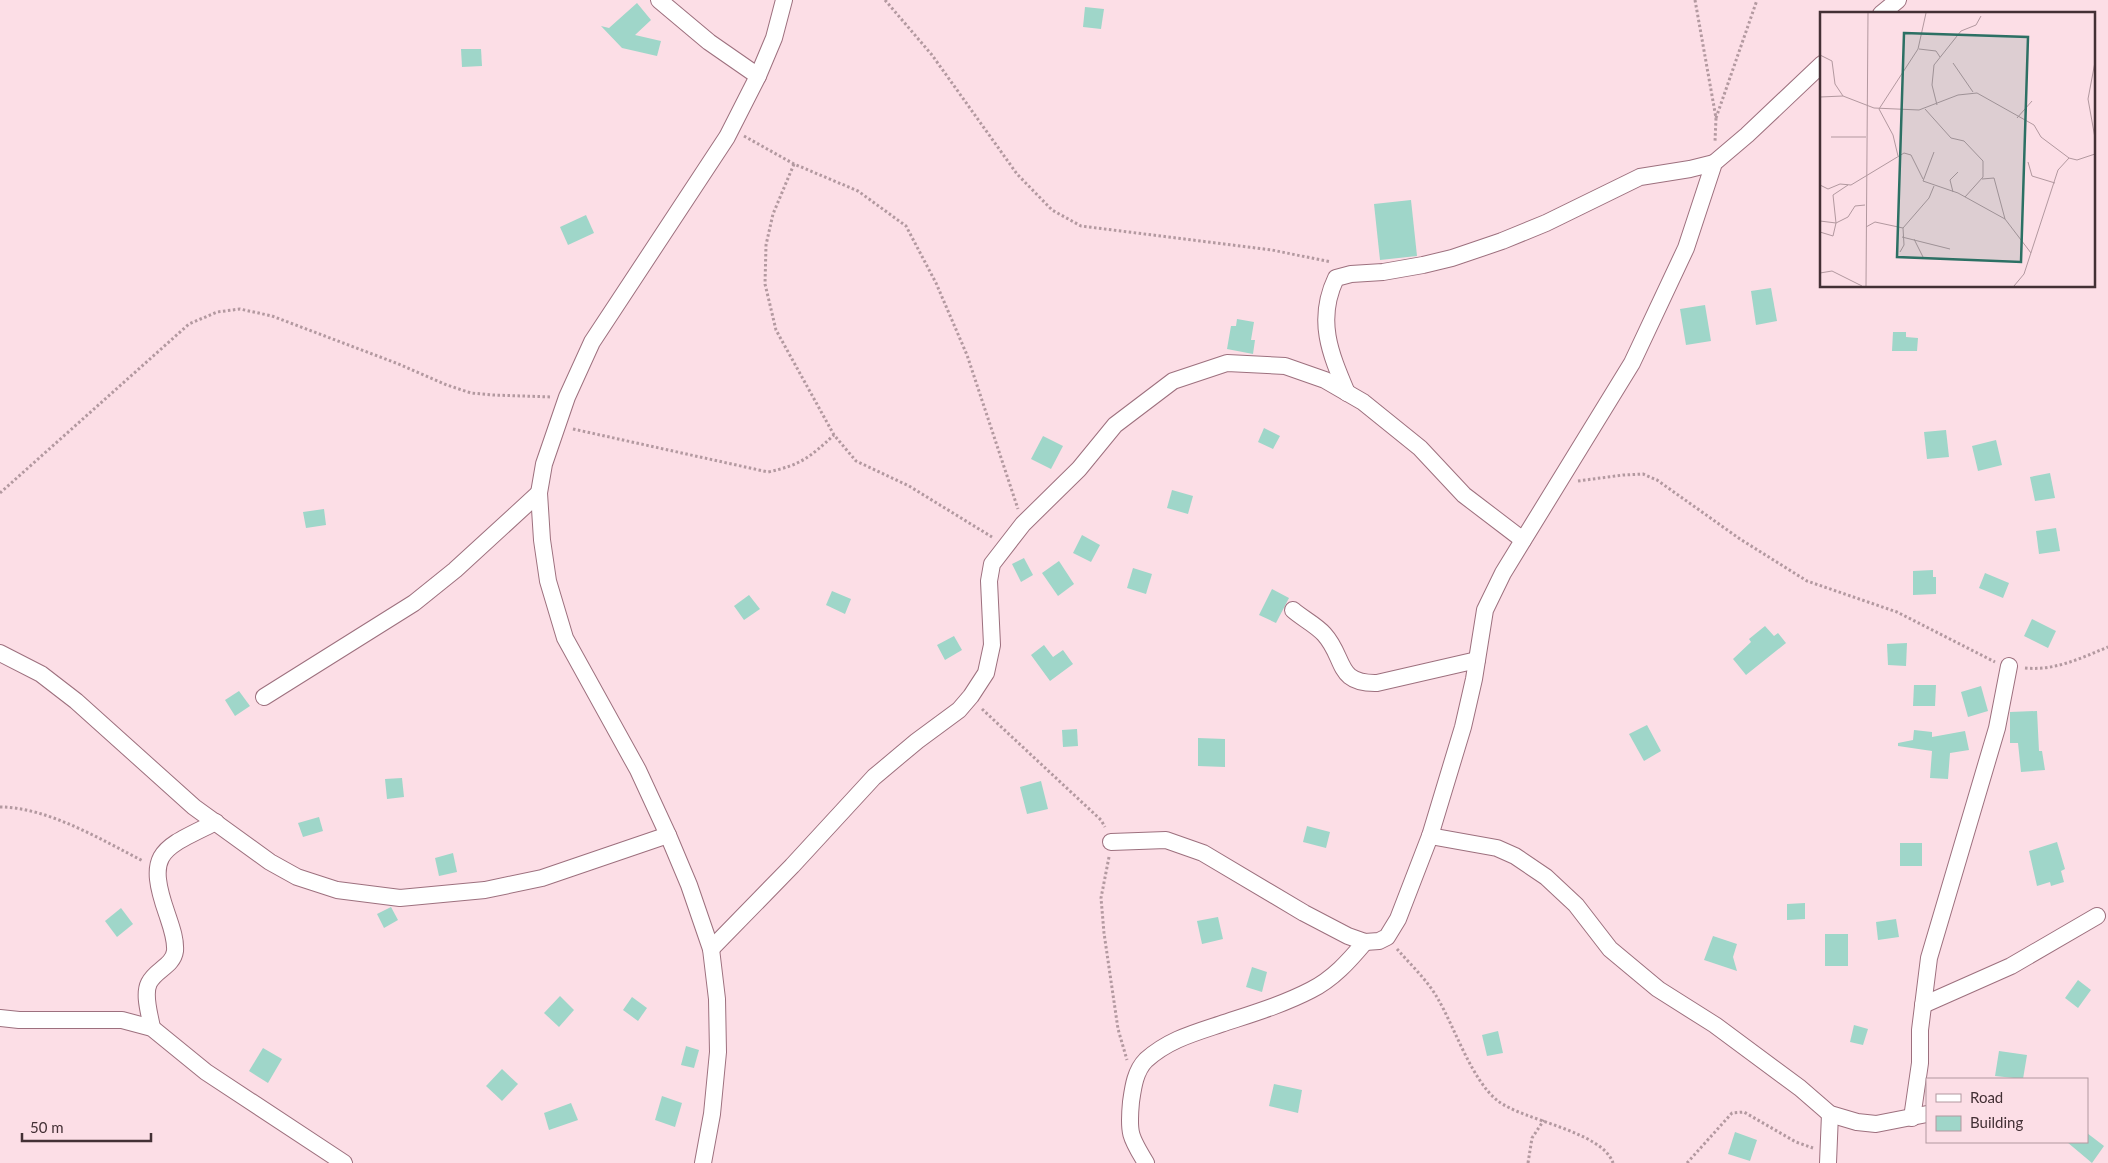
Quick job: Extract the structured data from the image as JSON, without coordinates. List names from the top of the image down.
{
  "legend": ["Road", "Building"],
  "scale_bar": "50 m"
}
